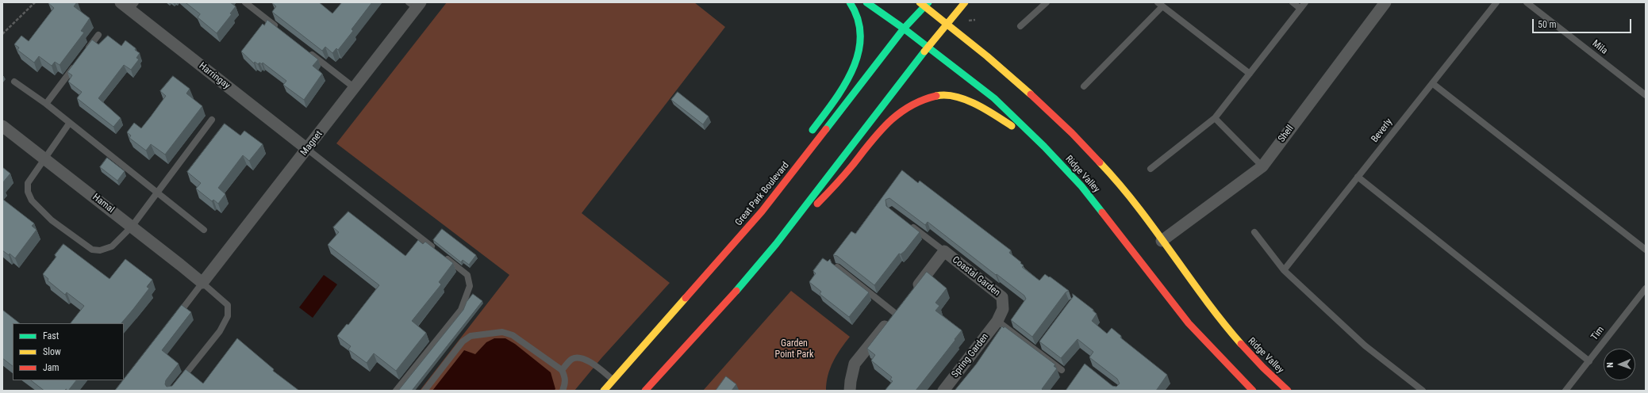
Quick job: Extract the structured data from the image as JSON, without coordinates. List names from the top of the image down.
{
  "streets": {
    "main road": ["Ridge Valley", "Great Park Boulevard"],
    "street": [
      "Harringay",
      "Shell",
      "Magnet",
      "Hamal",
      "Coastal Garden",
      "Spring Garden"
    ],
    "lane": ["Mila", "Beverly", "Tim"]
  },
  "crossings": [
    ["Harringay", "Magnet"],
    ["Shell", "Ridge Valley"],
    ["Magnet", "Hamal"],
    ["Ridge Valley", "Great Park Boulevard"],
    ["Coastal Garden", "Spring Garden"]
  ],
  "parks": ["Garden Point Park"],
  "legend": ["Fast", "Slow", "Jam"],
  "scale_bar": "50 m",
  "north": "left"
}
